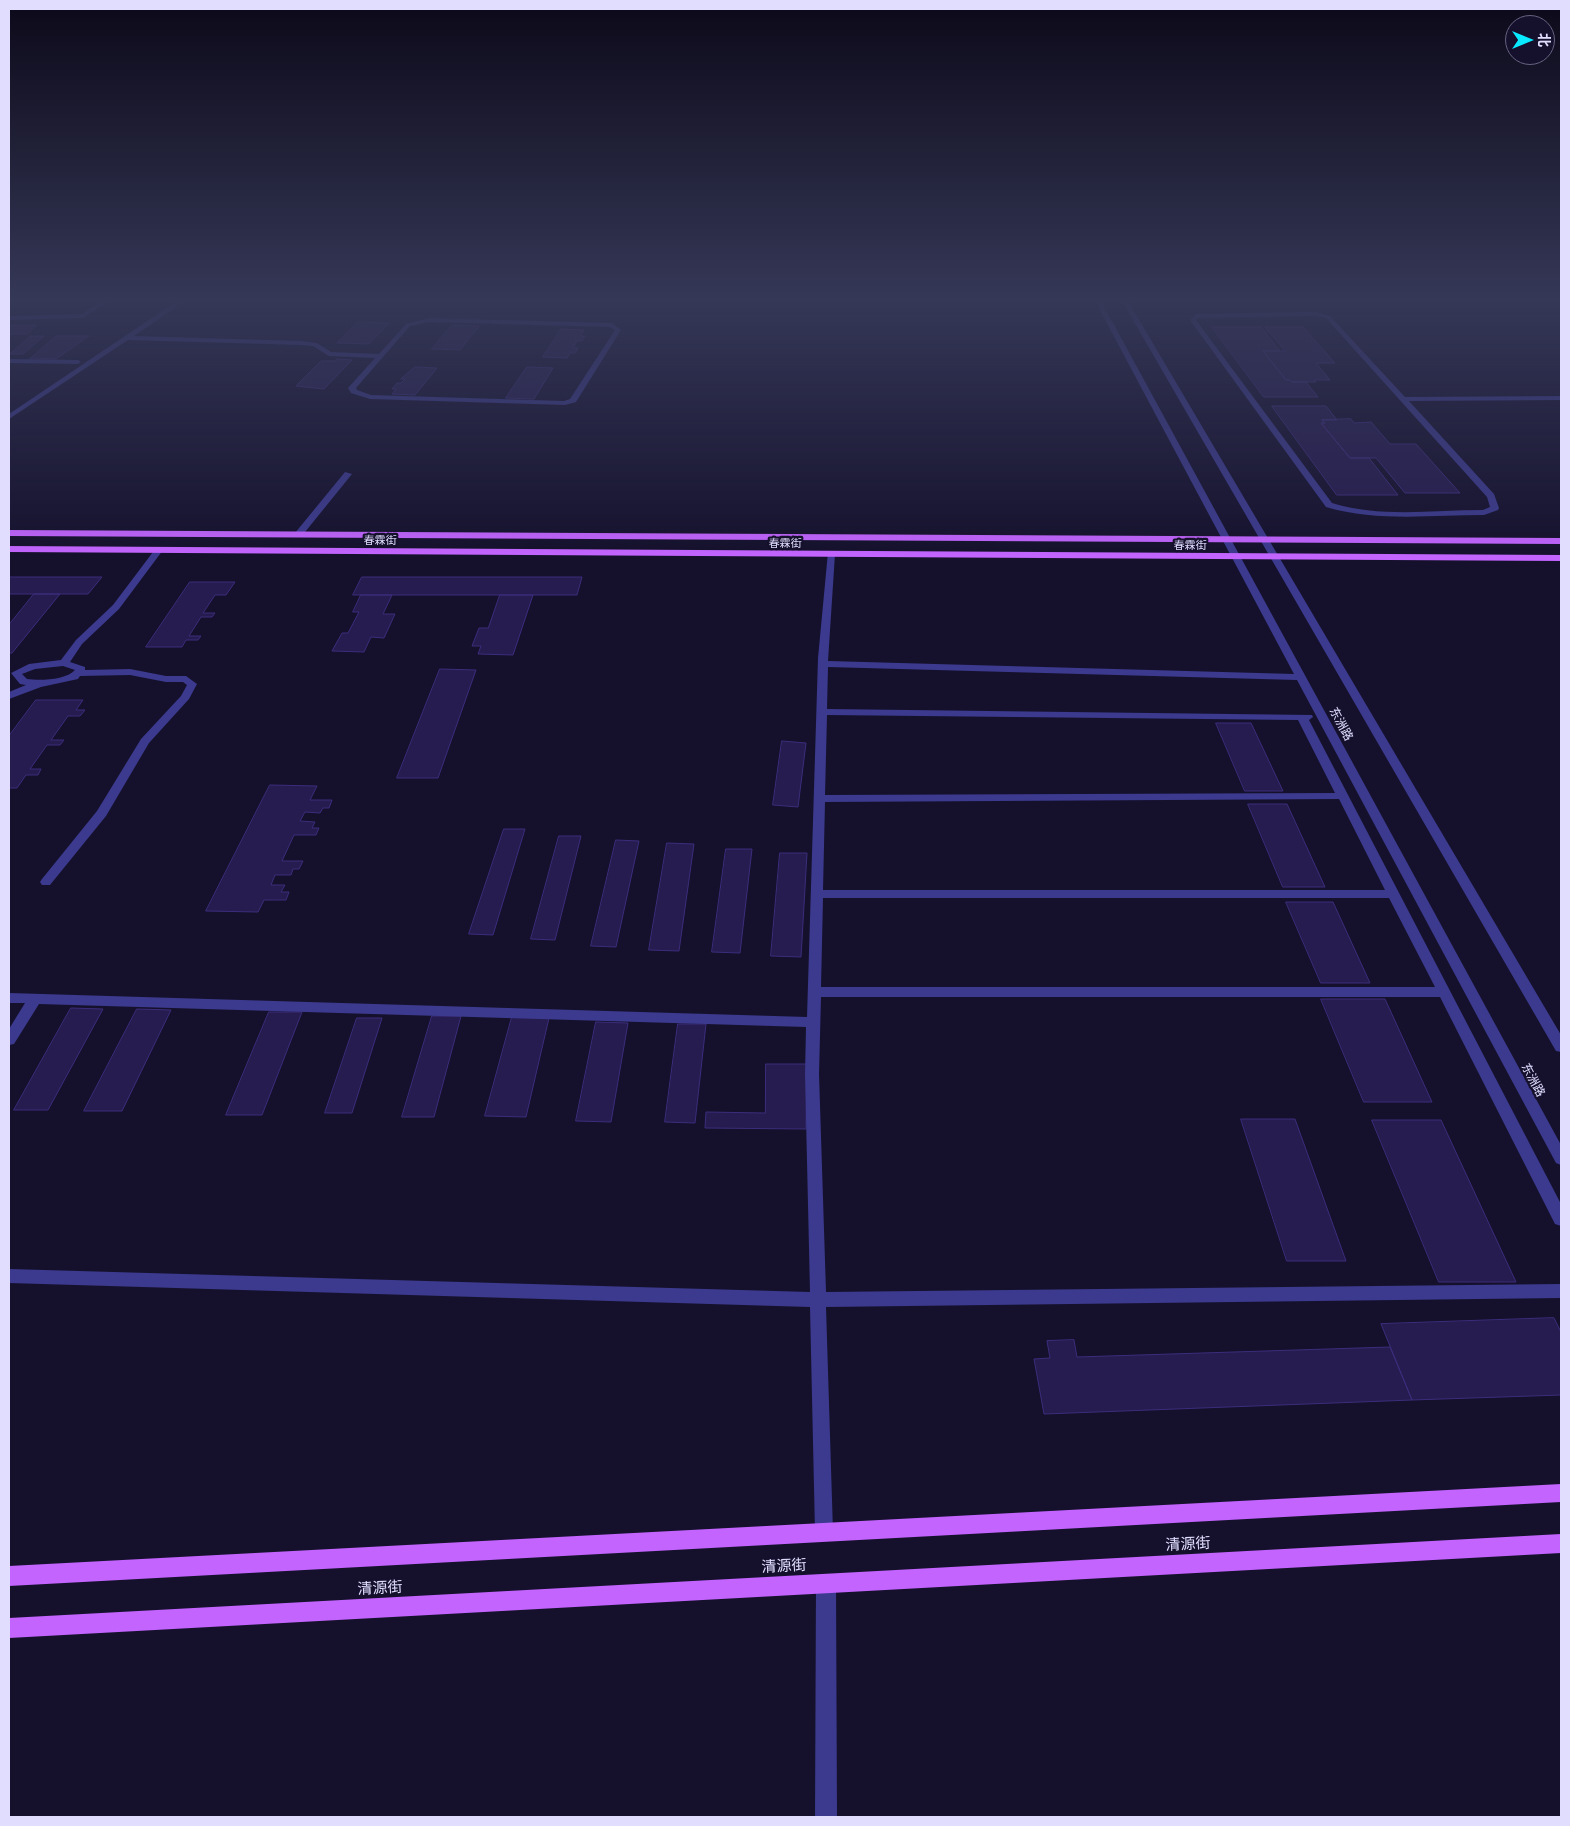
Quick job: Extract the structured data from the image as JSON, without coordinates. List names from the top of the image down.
{
  "streets": {
    "main road": ["春霖街", "清源街"],
    "street": ["东洲路"]
  },
  "crossings": [
    ["春霖街", "东洲路"]
  ],
  "north": "right"
}
